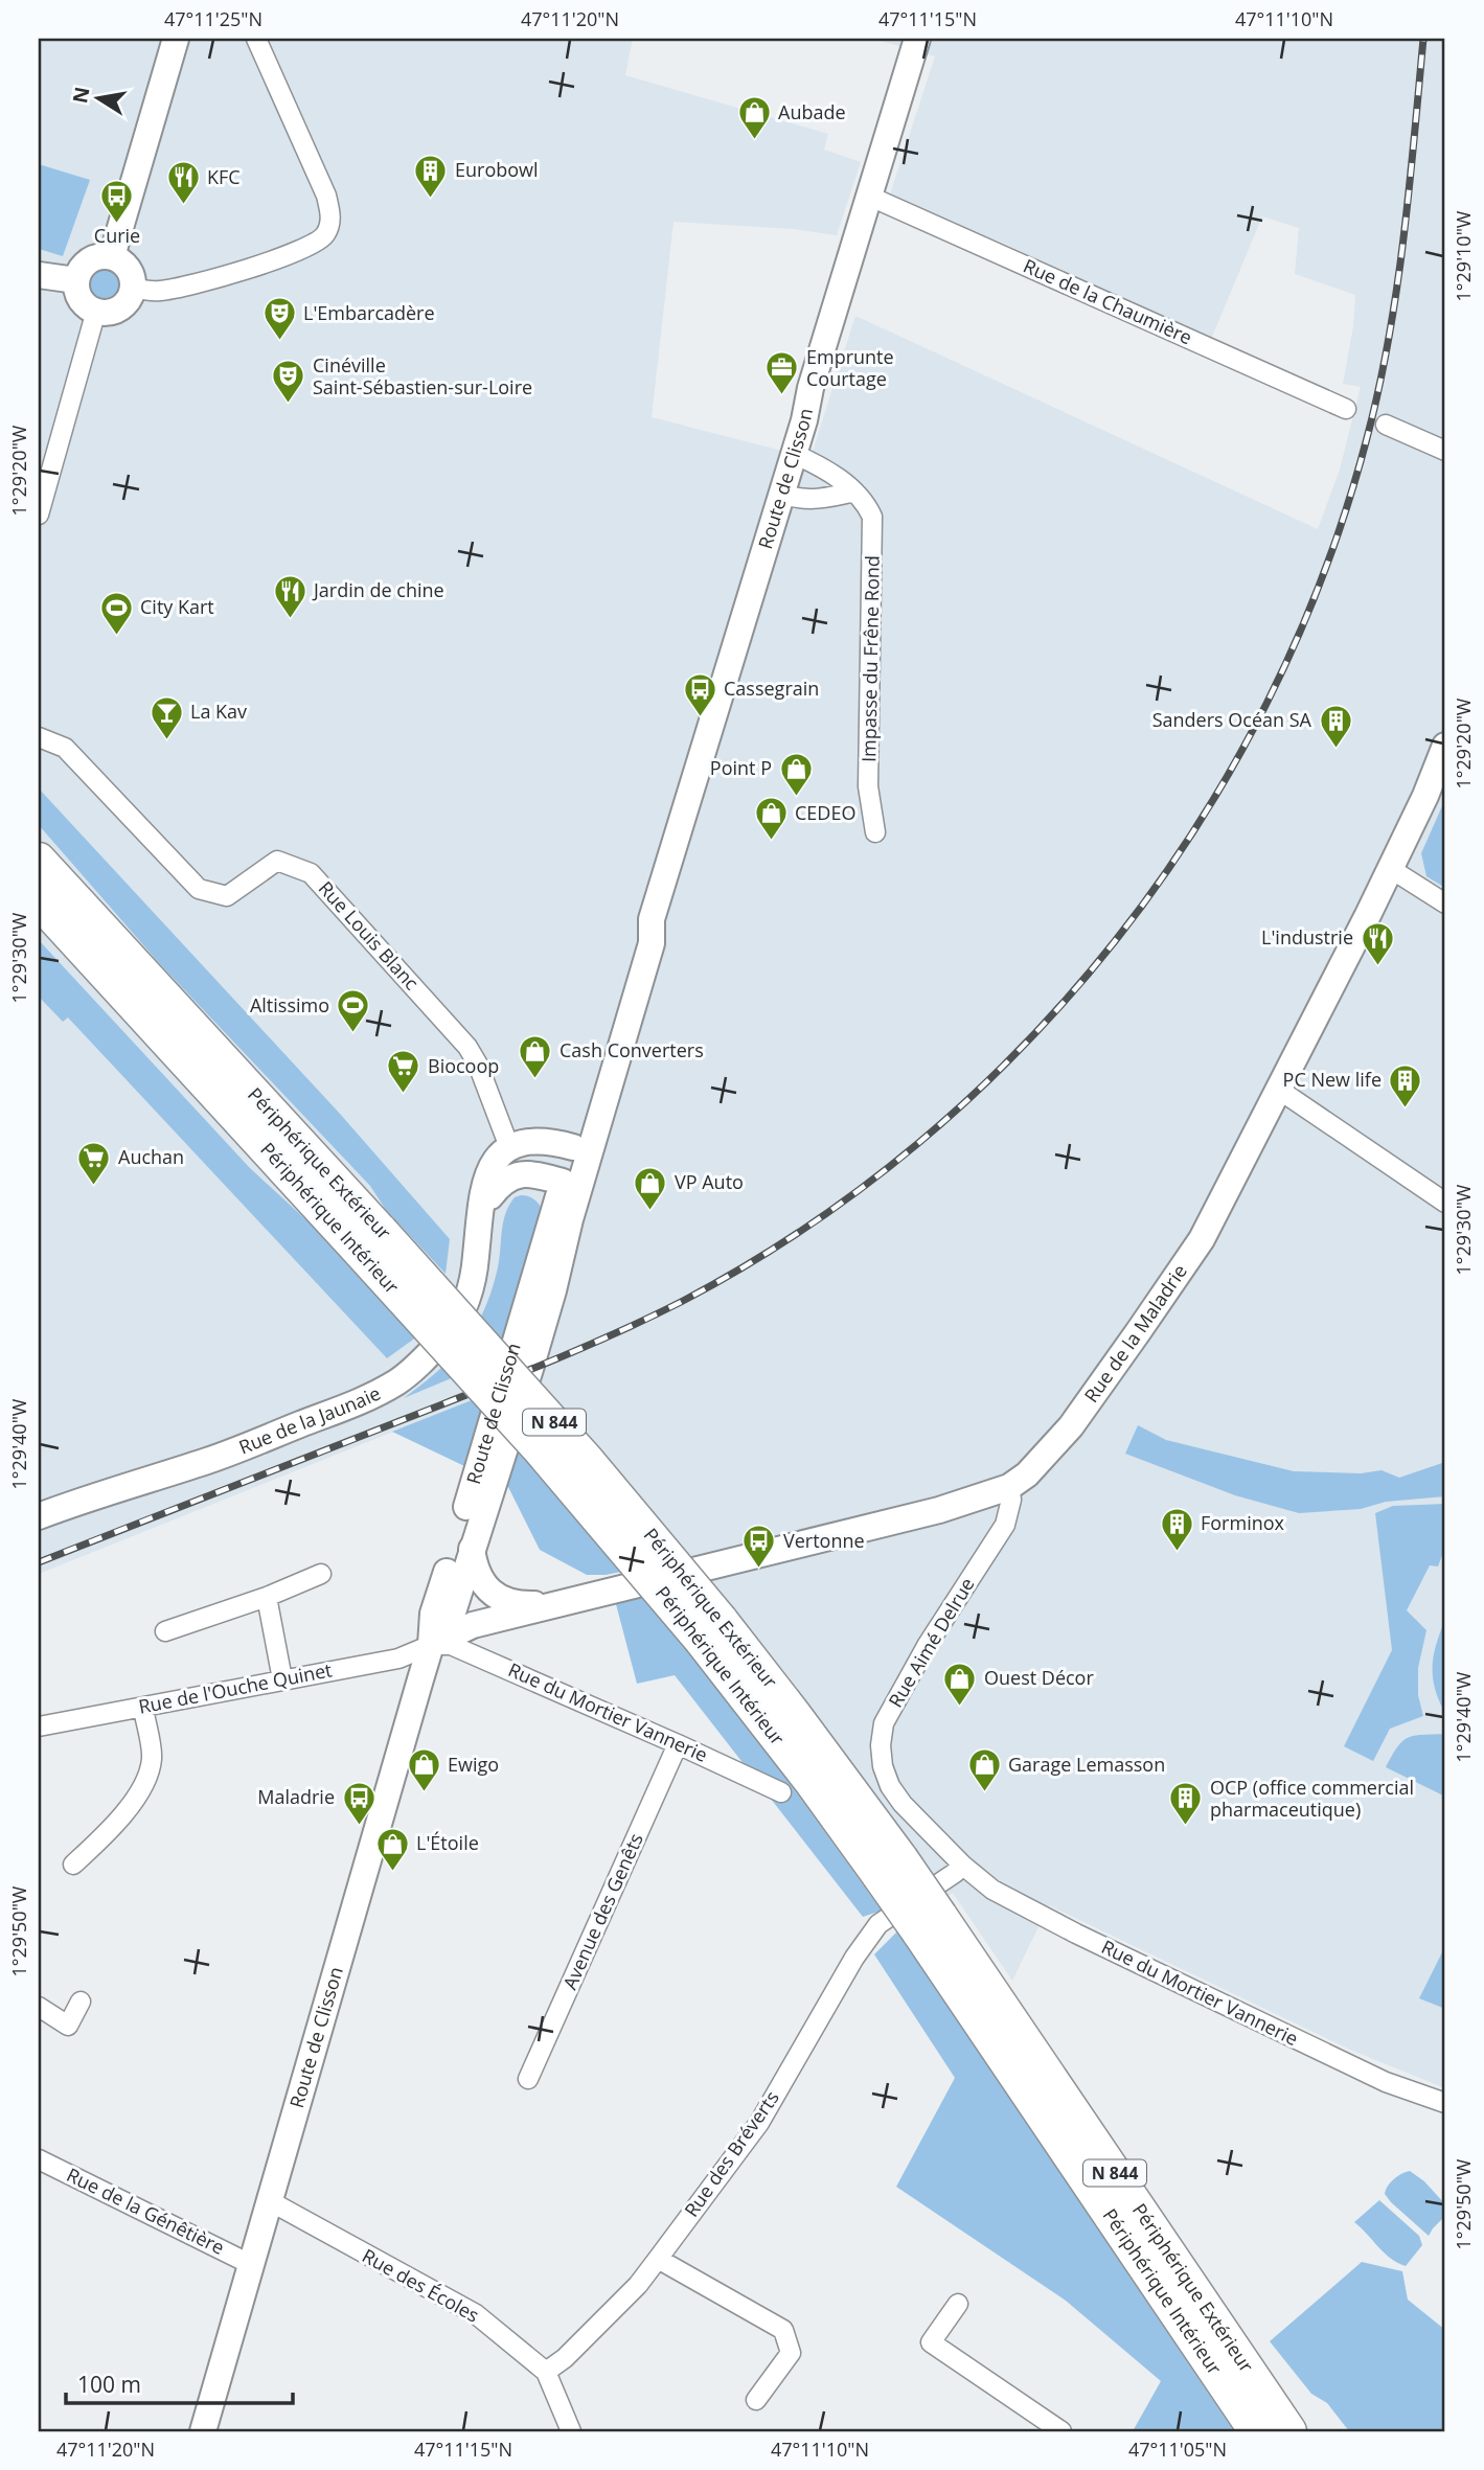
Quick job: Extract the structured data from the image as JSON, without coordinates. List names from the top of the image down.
{
  "streets": {
    "highway": ["Périphérique Extérieur", "Périphérique Intérieur", "N 844"],
    "main road": ["Route de Clisson", "Rue de la Maladrie", "Rue de la Jaunaie"],
    "street": [
      "Rue de la Chaumière",
      "Impasse du Frêne Rond",
      "Rue Louis Blanc",
      "Rue Aimé Delrue",
      "Rue de l'Ouche Quinet",
      "Rue du Mortier Vannerie",
      "Avenue des Genêts",
      "Rue des Bréverts",
      "Rue de la Génêtière",
      "Rue des Écoles"
    ]
  },
  "crossings": [
    ["Rue de la Chaumière", "Route de Clisson"],
    ["Route de Clisson", "Impasse du Frêne Rond"],
    ["Route de Clisson", "Rue de la Maladrie"],
    ["Route de Clisson", "Rue de l'Ouche Quinet"],
    ["Route de Clisson", "Rue du Mortier Vannerie"],
    ["Route de Clisson", "Rue de la Génêtière"],
    ["Route de Clisson", "Rue des Écoles"],
    ["Rue Louis Blanc", "Rue de la Jaunaie"],
    ["Périphérique Extérieur", "Périphérique Intérieur"],
    ["Rue de la Maladrie", "Rue Aimé Delrue"],
    ["Rue de la Maladrie", "Rue de l'Ouche Quinet"],
    ["Rue de la Maladrie", "Rue du Mortier Vannerie"],
    ["Rue Aimé Delrue", "Rue du Mortier Vannerie"],
    ["Rue Aimé Delrue", "Rue des Bréverts"],
    ["Rue de l'Ouche Quinet", "Rue du Mortier Vannerie"],
    ["Rue du Mortier Vannerie", "Avenue des Genêts"],
    ["Rue du Mortier Vannerie", "Rue des Bréverts"],
    ["Rue des Bréverts", "Rue des Écoles"]
  ],
  "places": {
    "shop": [
      "Aubade",
      "Point P",
      "CEDEO",
      "Cash Converters",
      "VP Auto",
      "Ouest Décor",
      "Ewigo",
      "Garage Lemasson",
      "L'Étoile"
    ],
    "building": [
      "Eurobowl",
      "Sanders Océan SA",
      "PC New life",
      "Forminox",
      "OCP (office commercial pharmaceutique)"
    ],
    "restaurant": ["KFC", "Jardin de chine", "L'industrie"],
    "bus stop": [
      "Curie",
      "Cassegrain",
      "Vertonne",
      "Maladrie"
    ],
    "theatre": ["L'Embarcadère", "Cinéville Saint-Sébastien-sur-Loire"],
    "office": ["Emprunte Courtage"],
    "sports": ["City Kart", "Altissimo"],
    "bar": ["La Kav"],
    "supermarket": ["Biocoop", "Auchan"]
  },
  "scale_bar": "100 m",
  "north": "left",
  "coordinates": [
    "47°11'25\"N",
    "47°11'20\"N",
    "47°11'15\"N",
    "47°11'10\"N",
    "1°29'10\"W",
    "1°29'20\"W",
    "1°29'30\"W",
    "1°29'40\"W",
    "1°29'50\"W",
    "47°11'05\"N"
  ]
}
